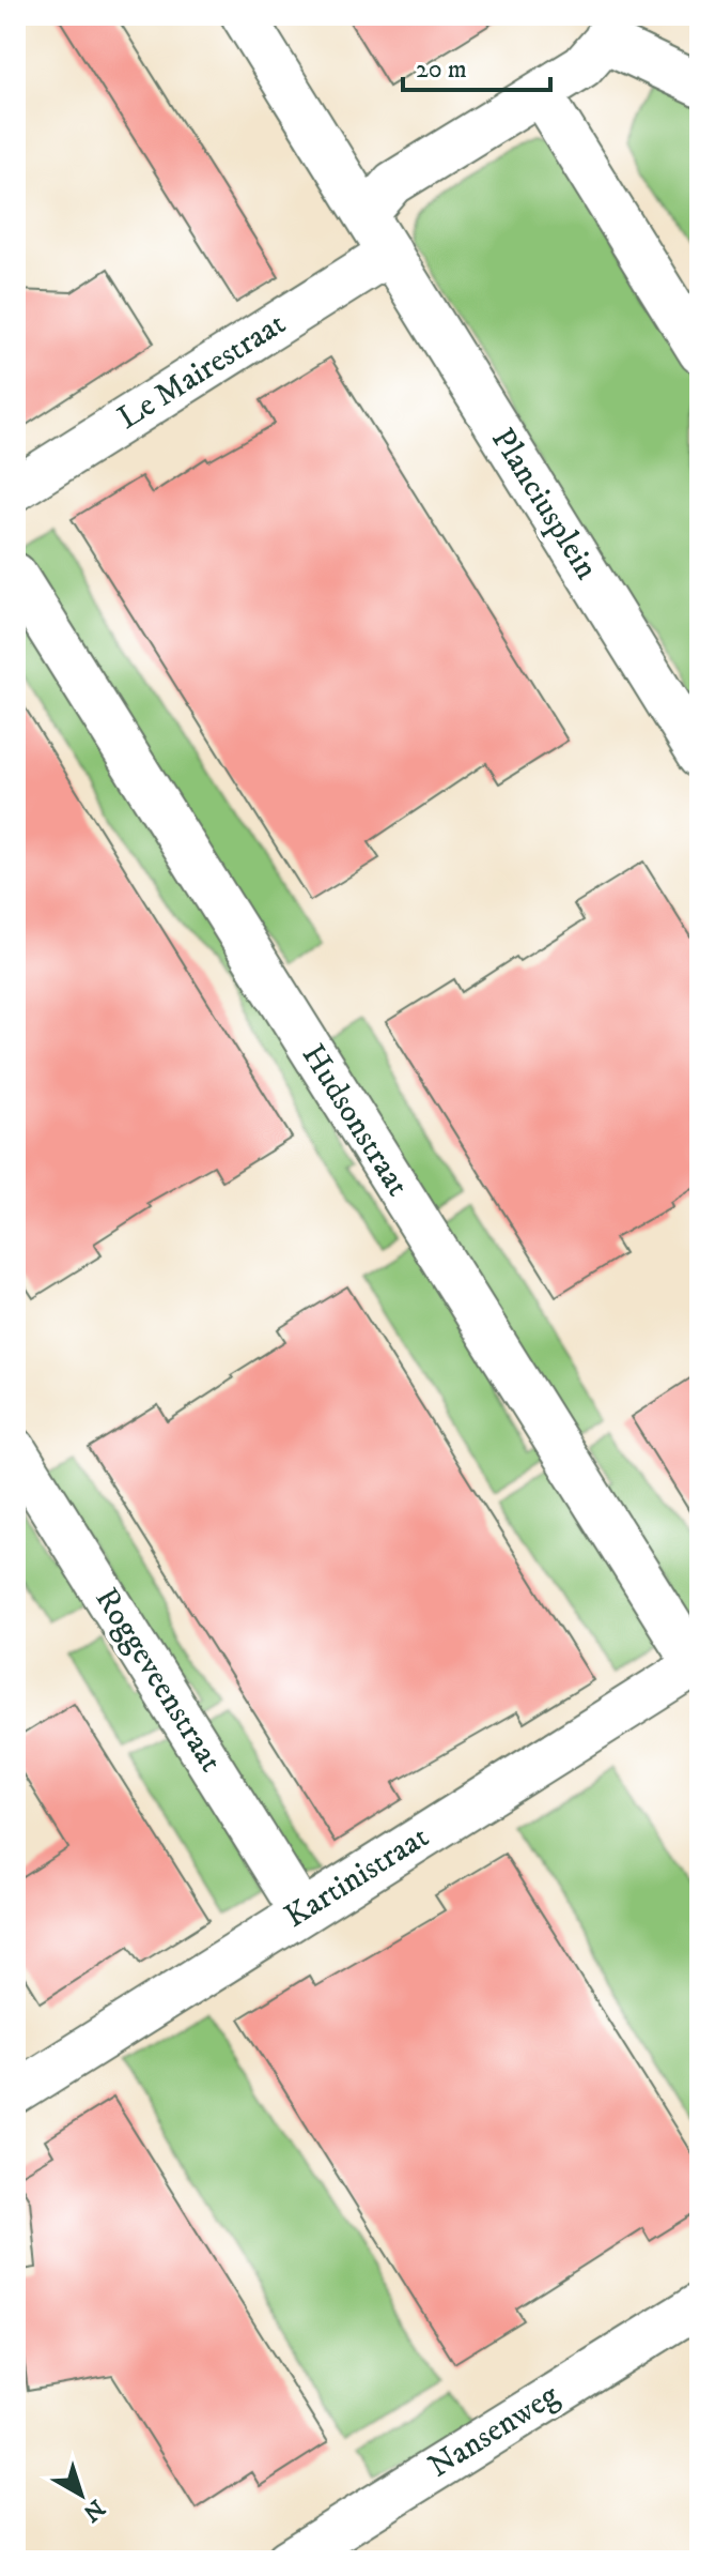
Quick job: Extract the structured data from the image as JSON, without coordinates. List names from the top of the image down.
{
  "streets": {
    "street": [
      "Le Mairestraat",
      "Planciusplein",
      "Hudsonstraat",
      "Roggeveenstraat",
      "Kartinistraat",
      "Nansenweg"
    ]
  },
  "crossings": [
    ["Le Mairestraat", "Planciusplein"],
    ["Hudsonstraat", "Kartinistraat"],
    ["Roggeveenstraat", "Kartinistraat"]
  ],
  "scale_bar": "20 m",
  "north": "bottom right"
}
